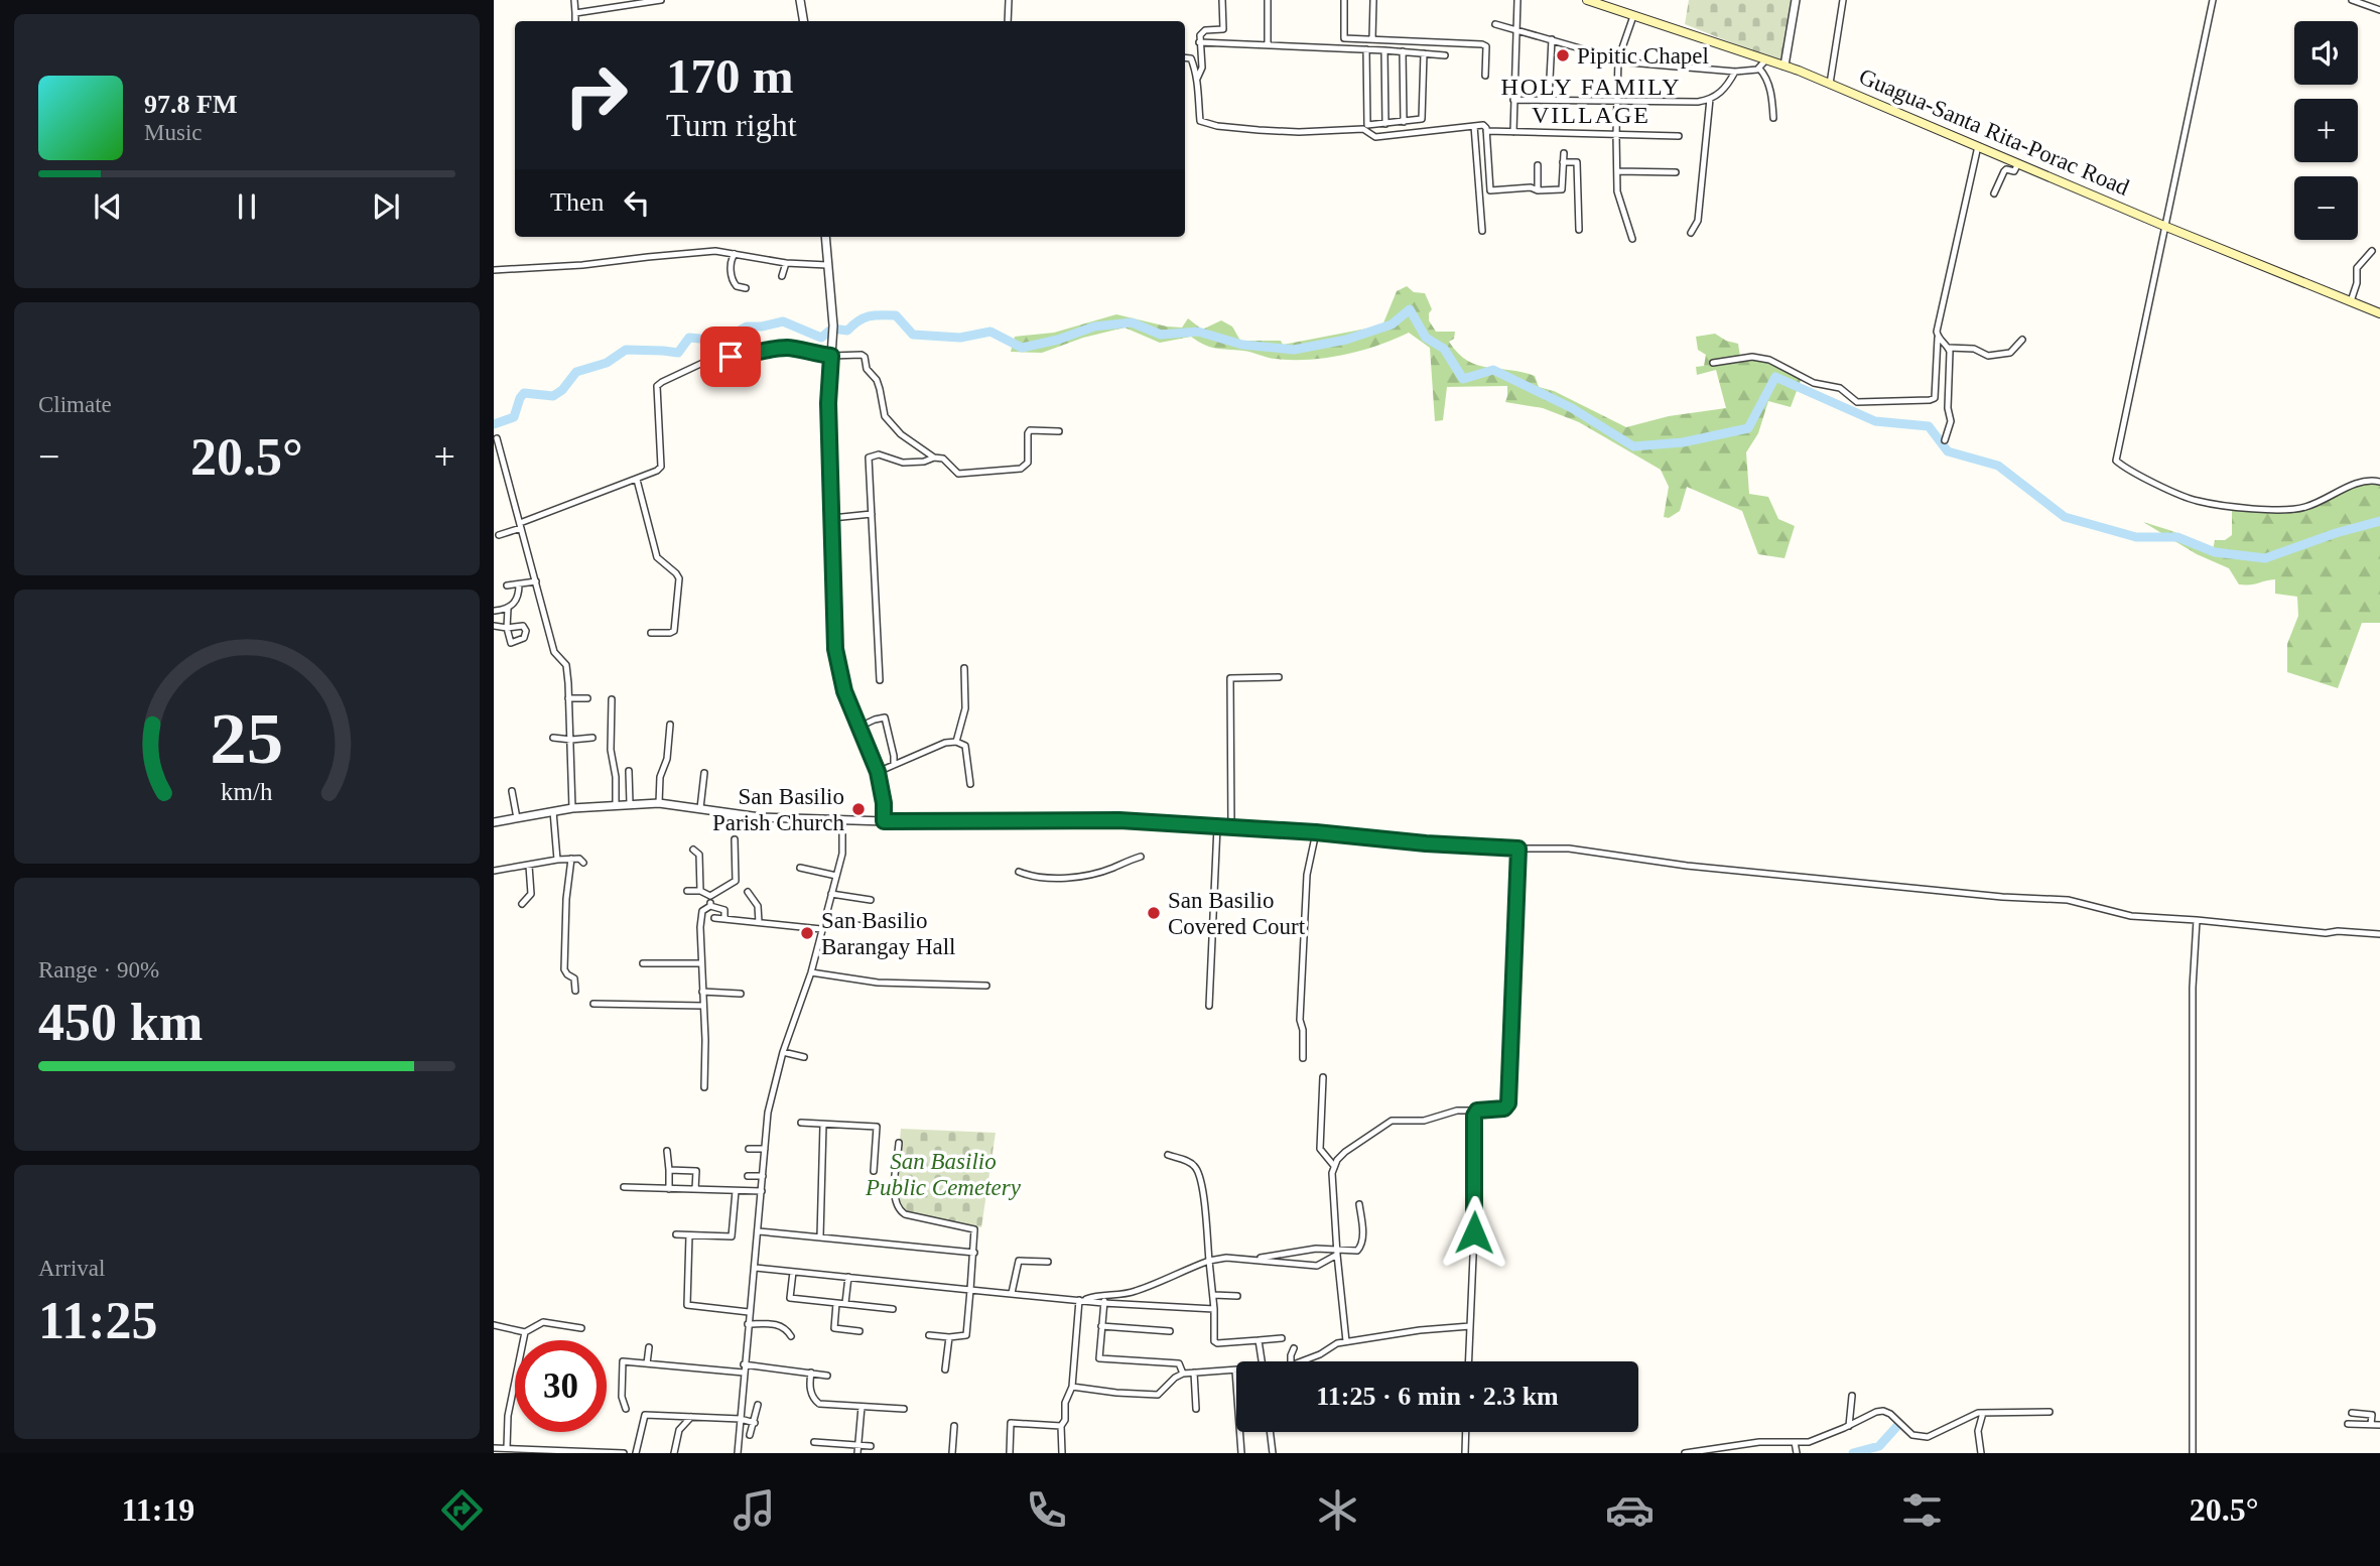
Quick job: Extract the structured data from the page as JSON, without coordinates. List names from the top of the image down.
{
  "streets": {
    "main road": ["Guagua-Santa Rita-Porac Road"]
  },
  "districts": ["HOLY FAMILY VILLAGE"],
  "parks": ["San Basilio Public Cemetery"],
  "places": [
    "Pipitic Chapel",
    "San Basilio Parish Church",
    "San Basilio Covered Court",
    "San Basilio Barangay Hall"
  ],
  "page": {
    "map_buttons": ["+", "−"],
    "turn": ["170 m", "Turn right"],
    "song": ["97.8 FM", "Music"],
    "then": "Then",
    "tile": [
      "Climate",
      ["Range · 90%", "450 km"],
      ["Arrival", "11:25"]
    ],
    "heat": ["−", "20.5°", "+"],
    "limit": "30",
    "trip": "11:25 · 6 min · 2.3 km",
    "tabs": ["11:19", "20.5°"],
    "gauge": ["25", "km/h"]
  }
}
